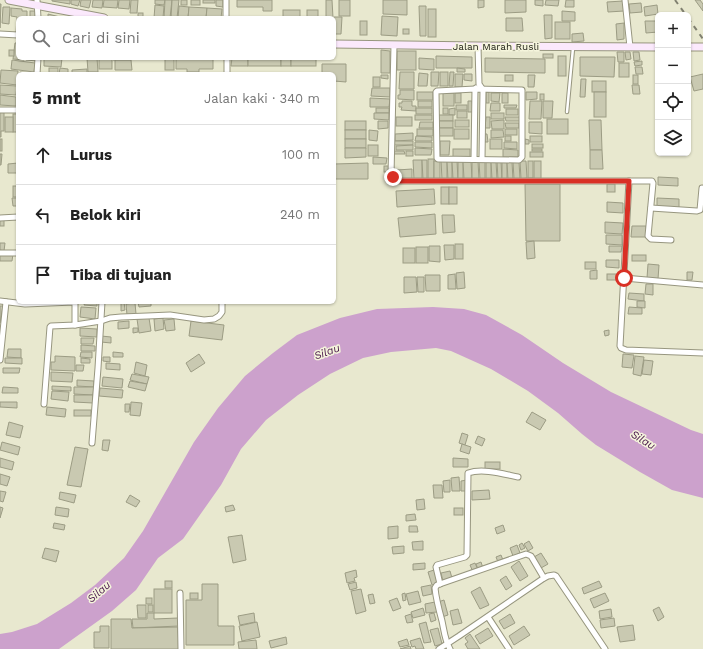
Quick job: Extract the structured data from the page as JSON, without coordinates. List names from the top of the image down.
{
  "streets": {
    "main road": ["Jalan Marah Rusli"]
  },
  "water": ["Silau"],
  "page": {
    "map_buttons": ["+", "−"],
    "search": "Cari di sini",
    "heading": ["5 mnt", "Jalan kaki · 340 m"],
    "list": [
      ["Lurus", "100 m"],
      ["Belok kiri", "240 m"],
      "Tiba di tujuan"
    ]
  }
}
